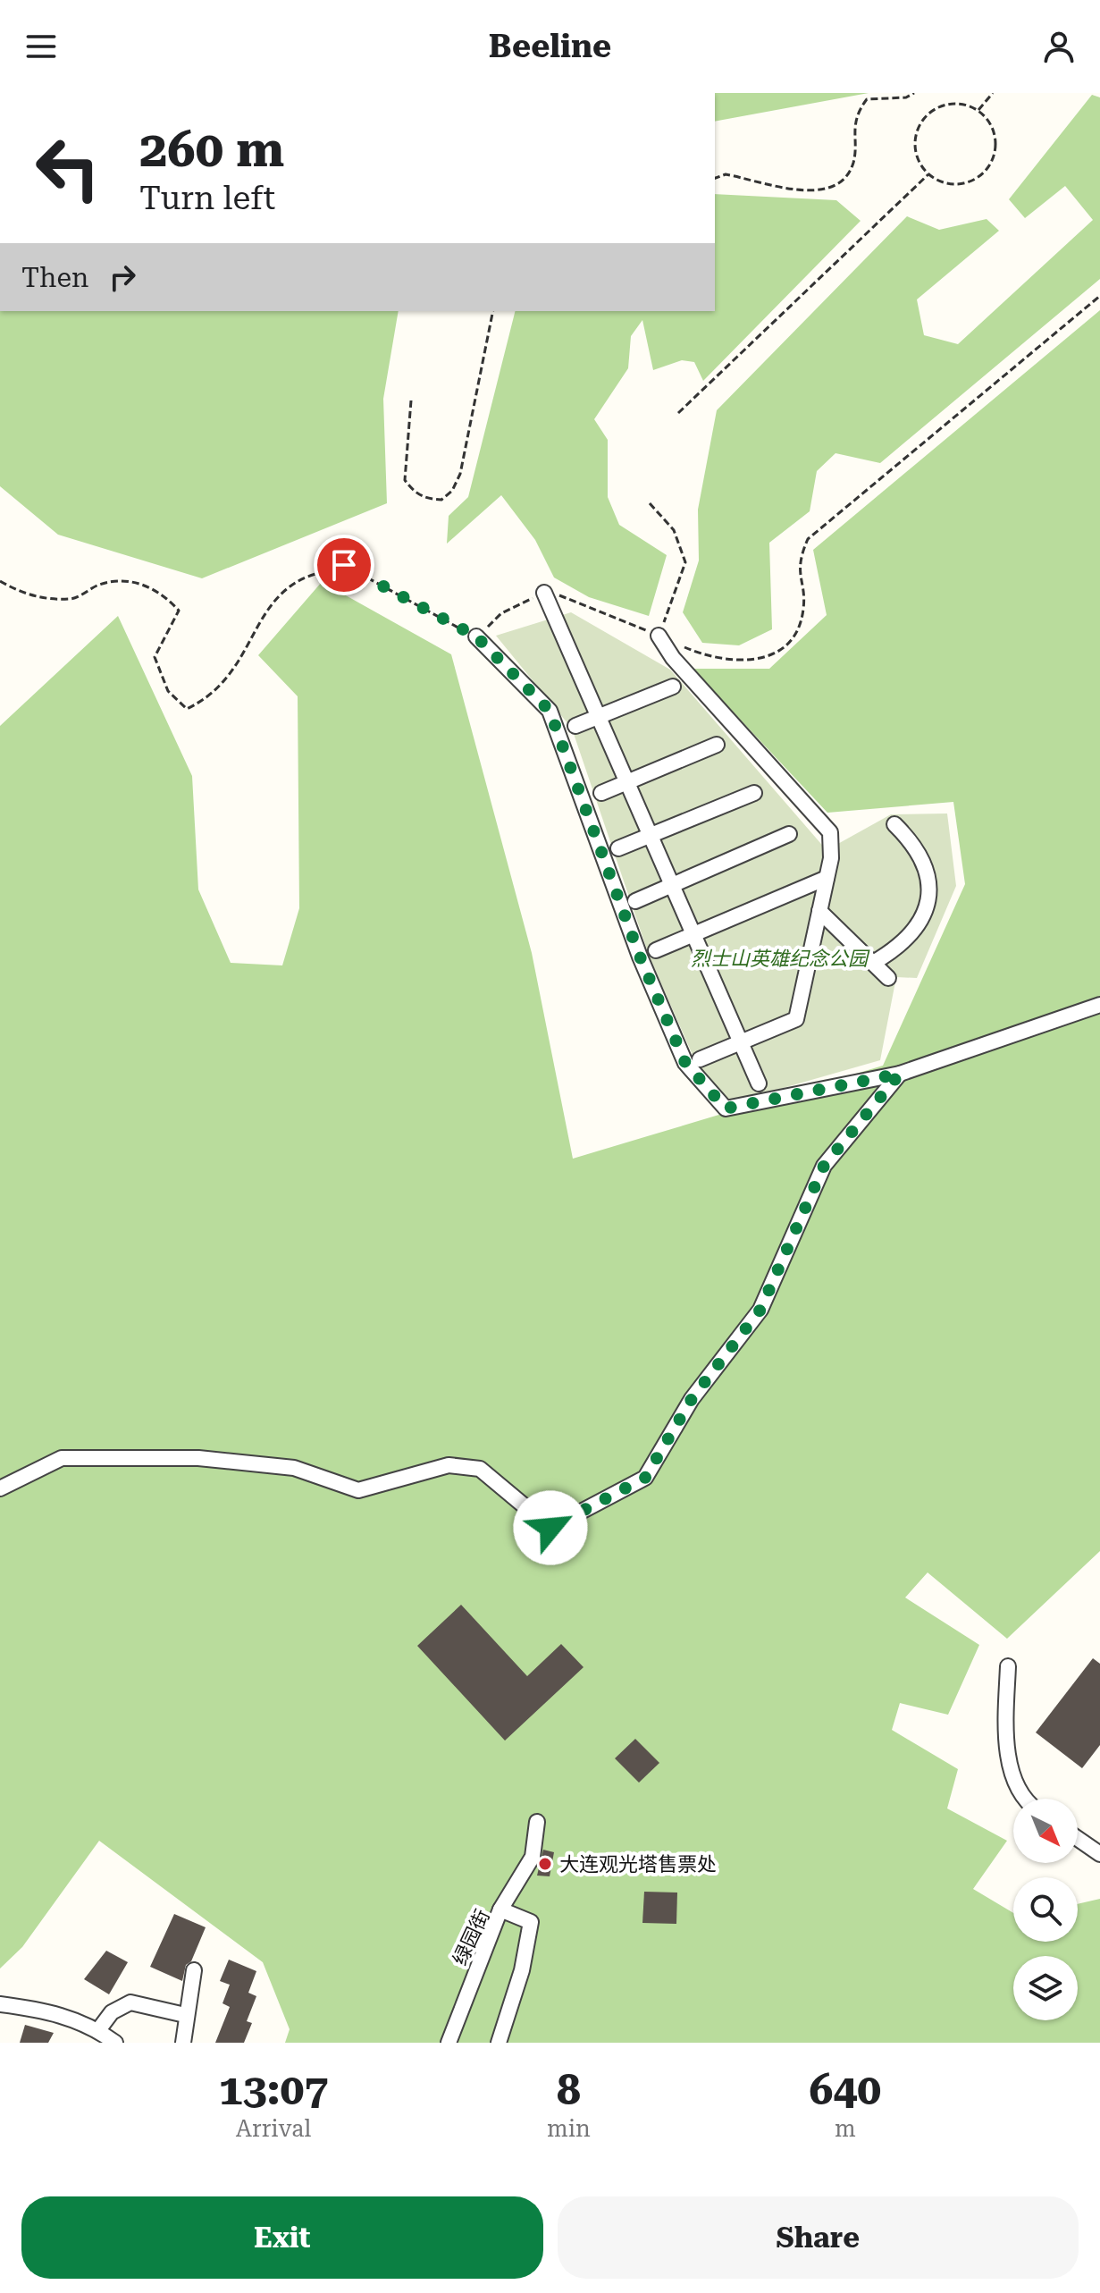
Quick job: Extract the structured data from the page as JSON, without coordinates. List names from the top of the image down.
{
  "streets": {
    "street": ["绿园街"]
  },
  "parks": ["烈士山英雄纪念公园"],
  "places": ["大连观光塔售票处"],
  "north": "bottom right",
  "page": {
    "header": "Beeline",
    "turn": ["260 m", "Turn left"],
    "then": "Then",
    "eta": [
      "13:07",
      "Arrival",
      "8",
      "min",
      "640",
      "m"
    ],
    "buttons": ["Exit", "Share"]
  }
}
